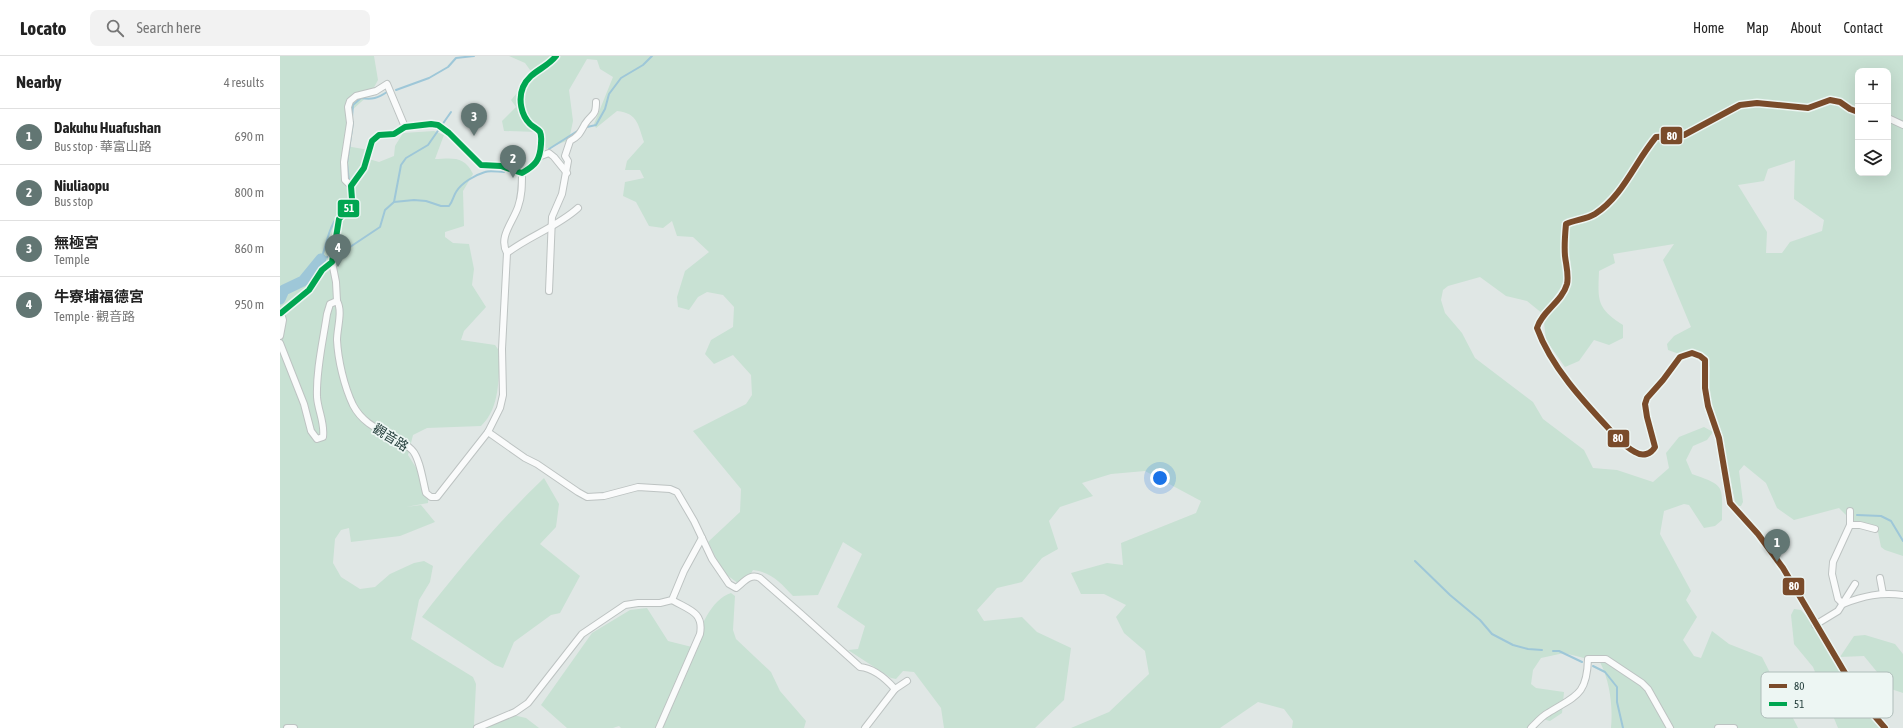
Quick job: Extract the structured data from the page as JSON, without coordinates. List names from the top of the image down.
{
  "streets": {
    "street": ["觀音路"]
  },
  "lines": ["transit line 51", "transit line 80"],
  "legend": ["80", "51"],
  "page": {
    "header": "Locato",
    "search": "Search here",
    "nav": [
      "Home",
      "Map",
      "About",
      "Contact"
    ],
    "heading": ["Nearby", "4 results"],
    "map_buttons": ["+", "−"],
    "pins": [
      "3",
      "2",
      "4",
      "1"
    ],
    "list": [
      {
        "mark": "1",
        "name": "Dakuhu Huafushan",
        "note": "Bus stop · 華富山路",
        "value": "690 m"
      },
      {
        "mark": "2",
        "name": "Niuliaopu",
        "note": "Bus stop",
        "value": "800 m"
      },
      {
        "mark": "3",
        "name": "無極宮",
        "note": "Temple",
        "value": "860 m"
      },
      {
        "mark": "4",
        "name": "牛寮埔福德宮",
        "note": "Temple · 觀音路",
        "value": "950 m"
      }
    ]
  }
}
